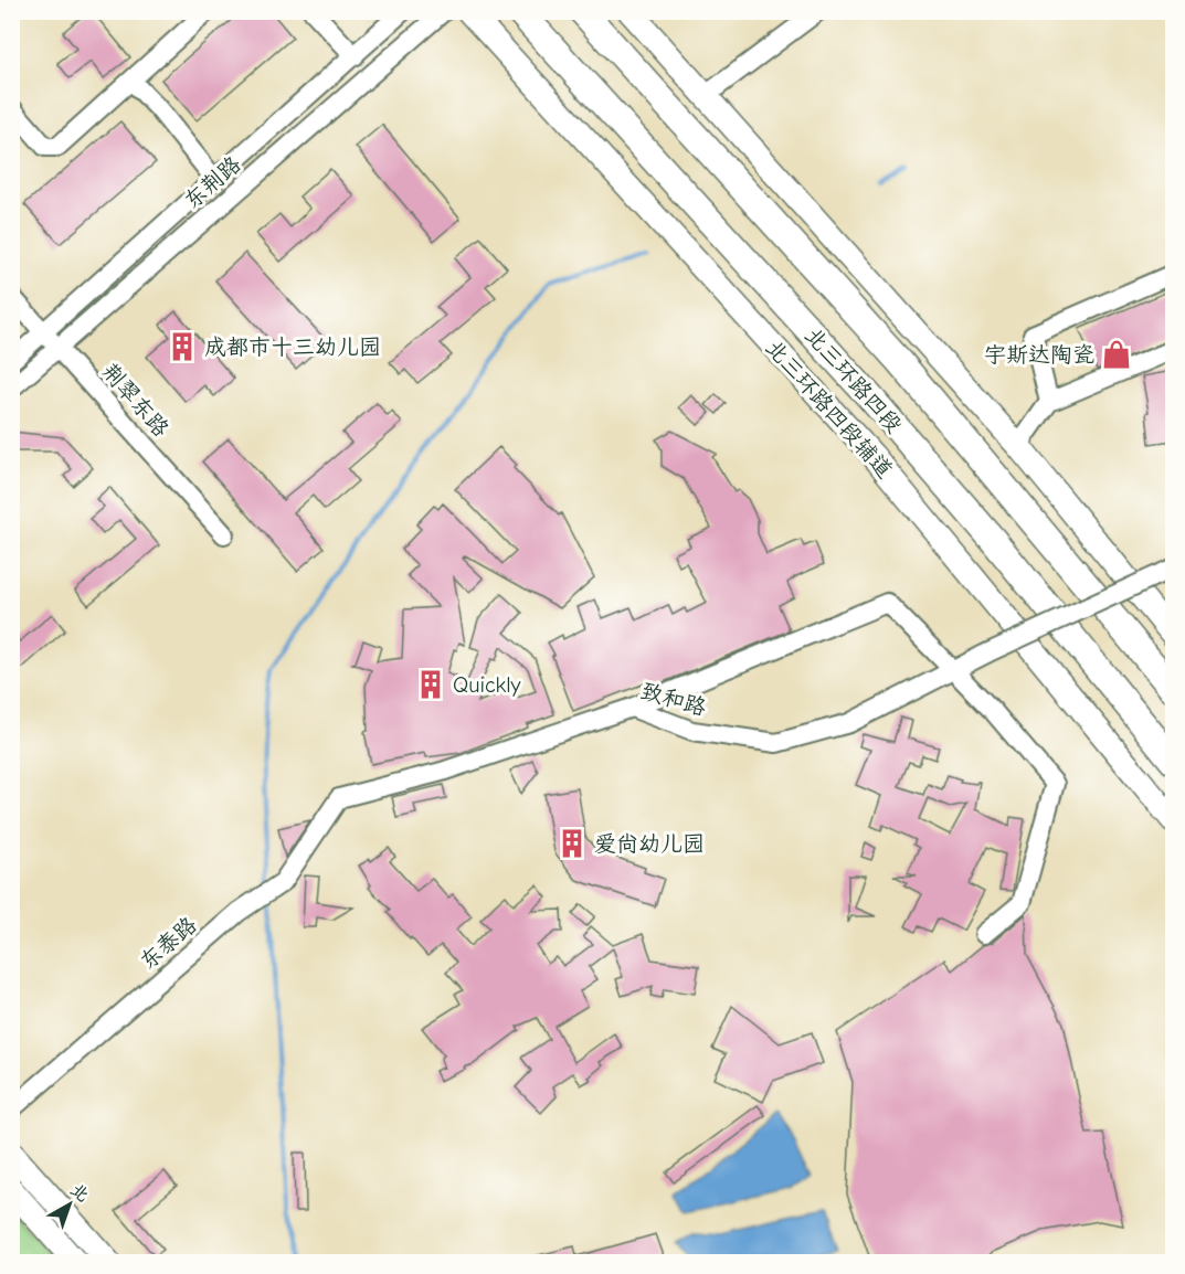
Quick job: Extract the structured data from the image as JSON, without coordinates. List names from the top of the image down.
{
  "streets": {
    "highway": ["北三环路四段"],
    "main road": ["北三环路四段辅道"],
    "street": [
      "东荆路",
      "荆翠东路",
      "致和路",
      "东泰路"
    ]
  },
  "crossings": [
    ["东荆路", "荆翠东路"],
    ["致和路", "东泰路"]
  ],
  "places": {
    "building": ["成都市十三幼儿园", "Quickly", "爱尚幼儿园"],
    "shop": ["宇斯达陶瓷"]
  },
  "north": "top right"
}
